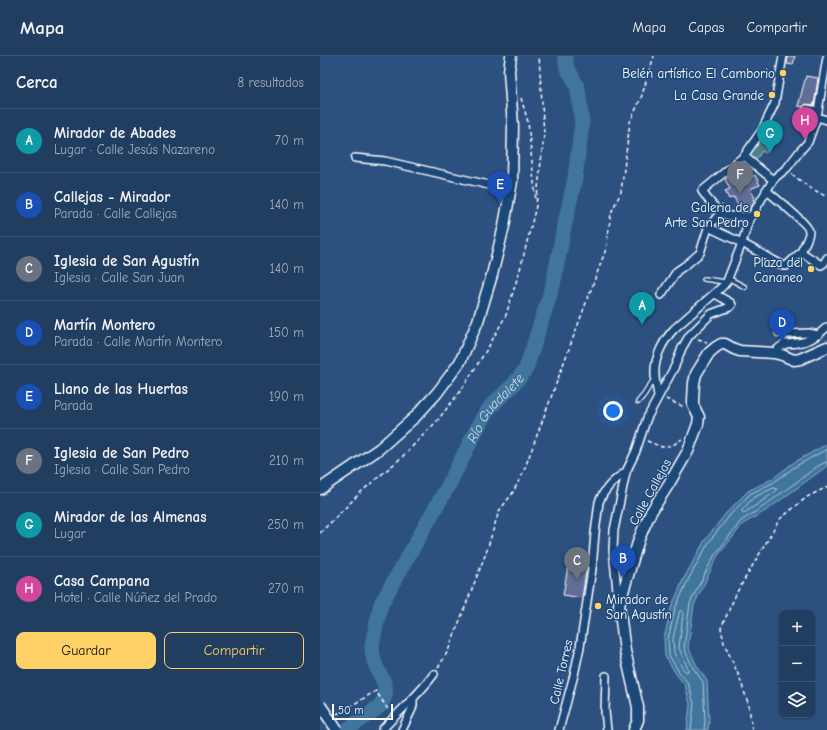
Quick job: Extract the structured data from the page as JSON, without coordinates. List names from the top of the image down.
{
  "streets": {
    "street": ["Calle Callejas", "Calle Torres"]
  },
  "water": ["Río Guadalete"],
  "places": [
    "Belén artístico El Camborio",
    "La Casa Grande",
    "Galeria de Arte San Pedro",
    "Plaza del Cananeo",
    "Mirador de San Agustín"
  ],
  "scale_bar": "50 m",
  "page": {
    "header": "Mapa",
    "nav": ["Mapa", "Capas", "Compartir"],
    "heading": ["Cerca", "8 resultados"],
    "pins": [
      "H",
      "G",
      "F",
      "E",
      "A",
      "D",
      "B",
      "C"
    ],
    "list": [
      {
        "mark": "A",
        "name": "Mirador de Abades",
        "note": "Lugar · Calle Jesús Nazareno",
        "value": "70 m"
      },
      {
        "mark": "B",
        "name": "Callejas - Mirador",
        "note": "Parada · Calle Callejas",
        "value": "140 m"
      },
      {
        "mark": "C",
        "name": "Iglesia de San Agustín",
        "note": "Iglesia · Calle San Juan",
        "value": "140 m"
      },
      {
        "mark": "D",
        "name": "Martín Montero",
        "note": "Parada · Calle Martín Montero",
        "value": "150 m"
      },
      {
        "mark": "E",
        "name": "Llano de las Huertas",
        "note": "Parada",
        "value": "190 m"
      },
      {
        "mark": "F",
        "name": "Iglesia de San Pedro",
        "note": "Iglesia · Calle San Pedro",
        "value": "210 m"
      },
      {
        "mark": "G",
        "name": "Mirador de las Almenas",
        "note": "Lugar",
        "value": "250 m"
      },
      {
        "mark": "H",
        "name": "Casa Campana",
        "note": "Hotel · Calle Núñez del Prado",
        "value": "270 m"
      }
    ],
    "map_buttons": ["+", "−"],
    "buttons": ["Guardar", "Compartir"],
    "scale": "50 m"
  }
}
